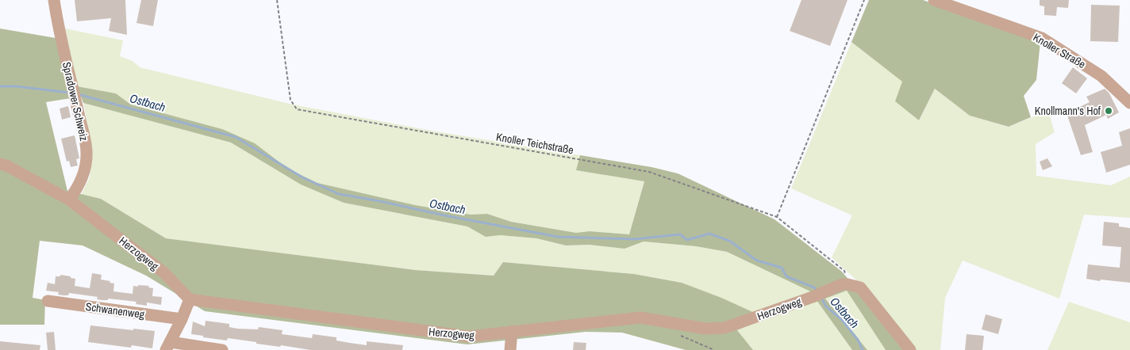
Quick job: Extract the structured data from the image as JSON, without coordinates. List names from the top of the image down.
{
  "streets": {
    "street": [
      "Knoller Straße",
      "Spradower Schweiz",
      "Herzogweg",
      "Schwanenweg"
    ],
    "path": ["Knoller Teichstraße"]
  },
  "crossings": [
    ["Spradower Schweiz", "Herzogweg"],
    ["Knoller Teichstraße", "Herzogweg"]
  ],
  "water": ["Ostbach"],
  "places": ["Knollmann's Hof"]
}
